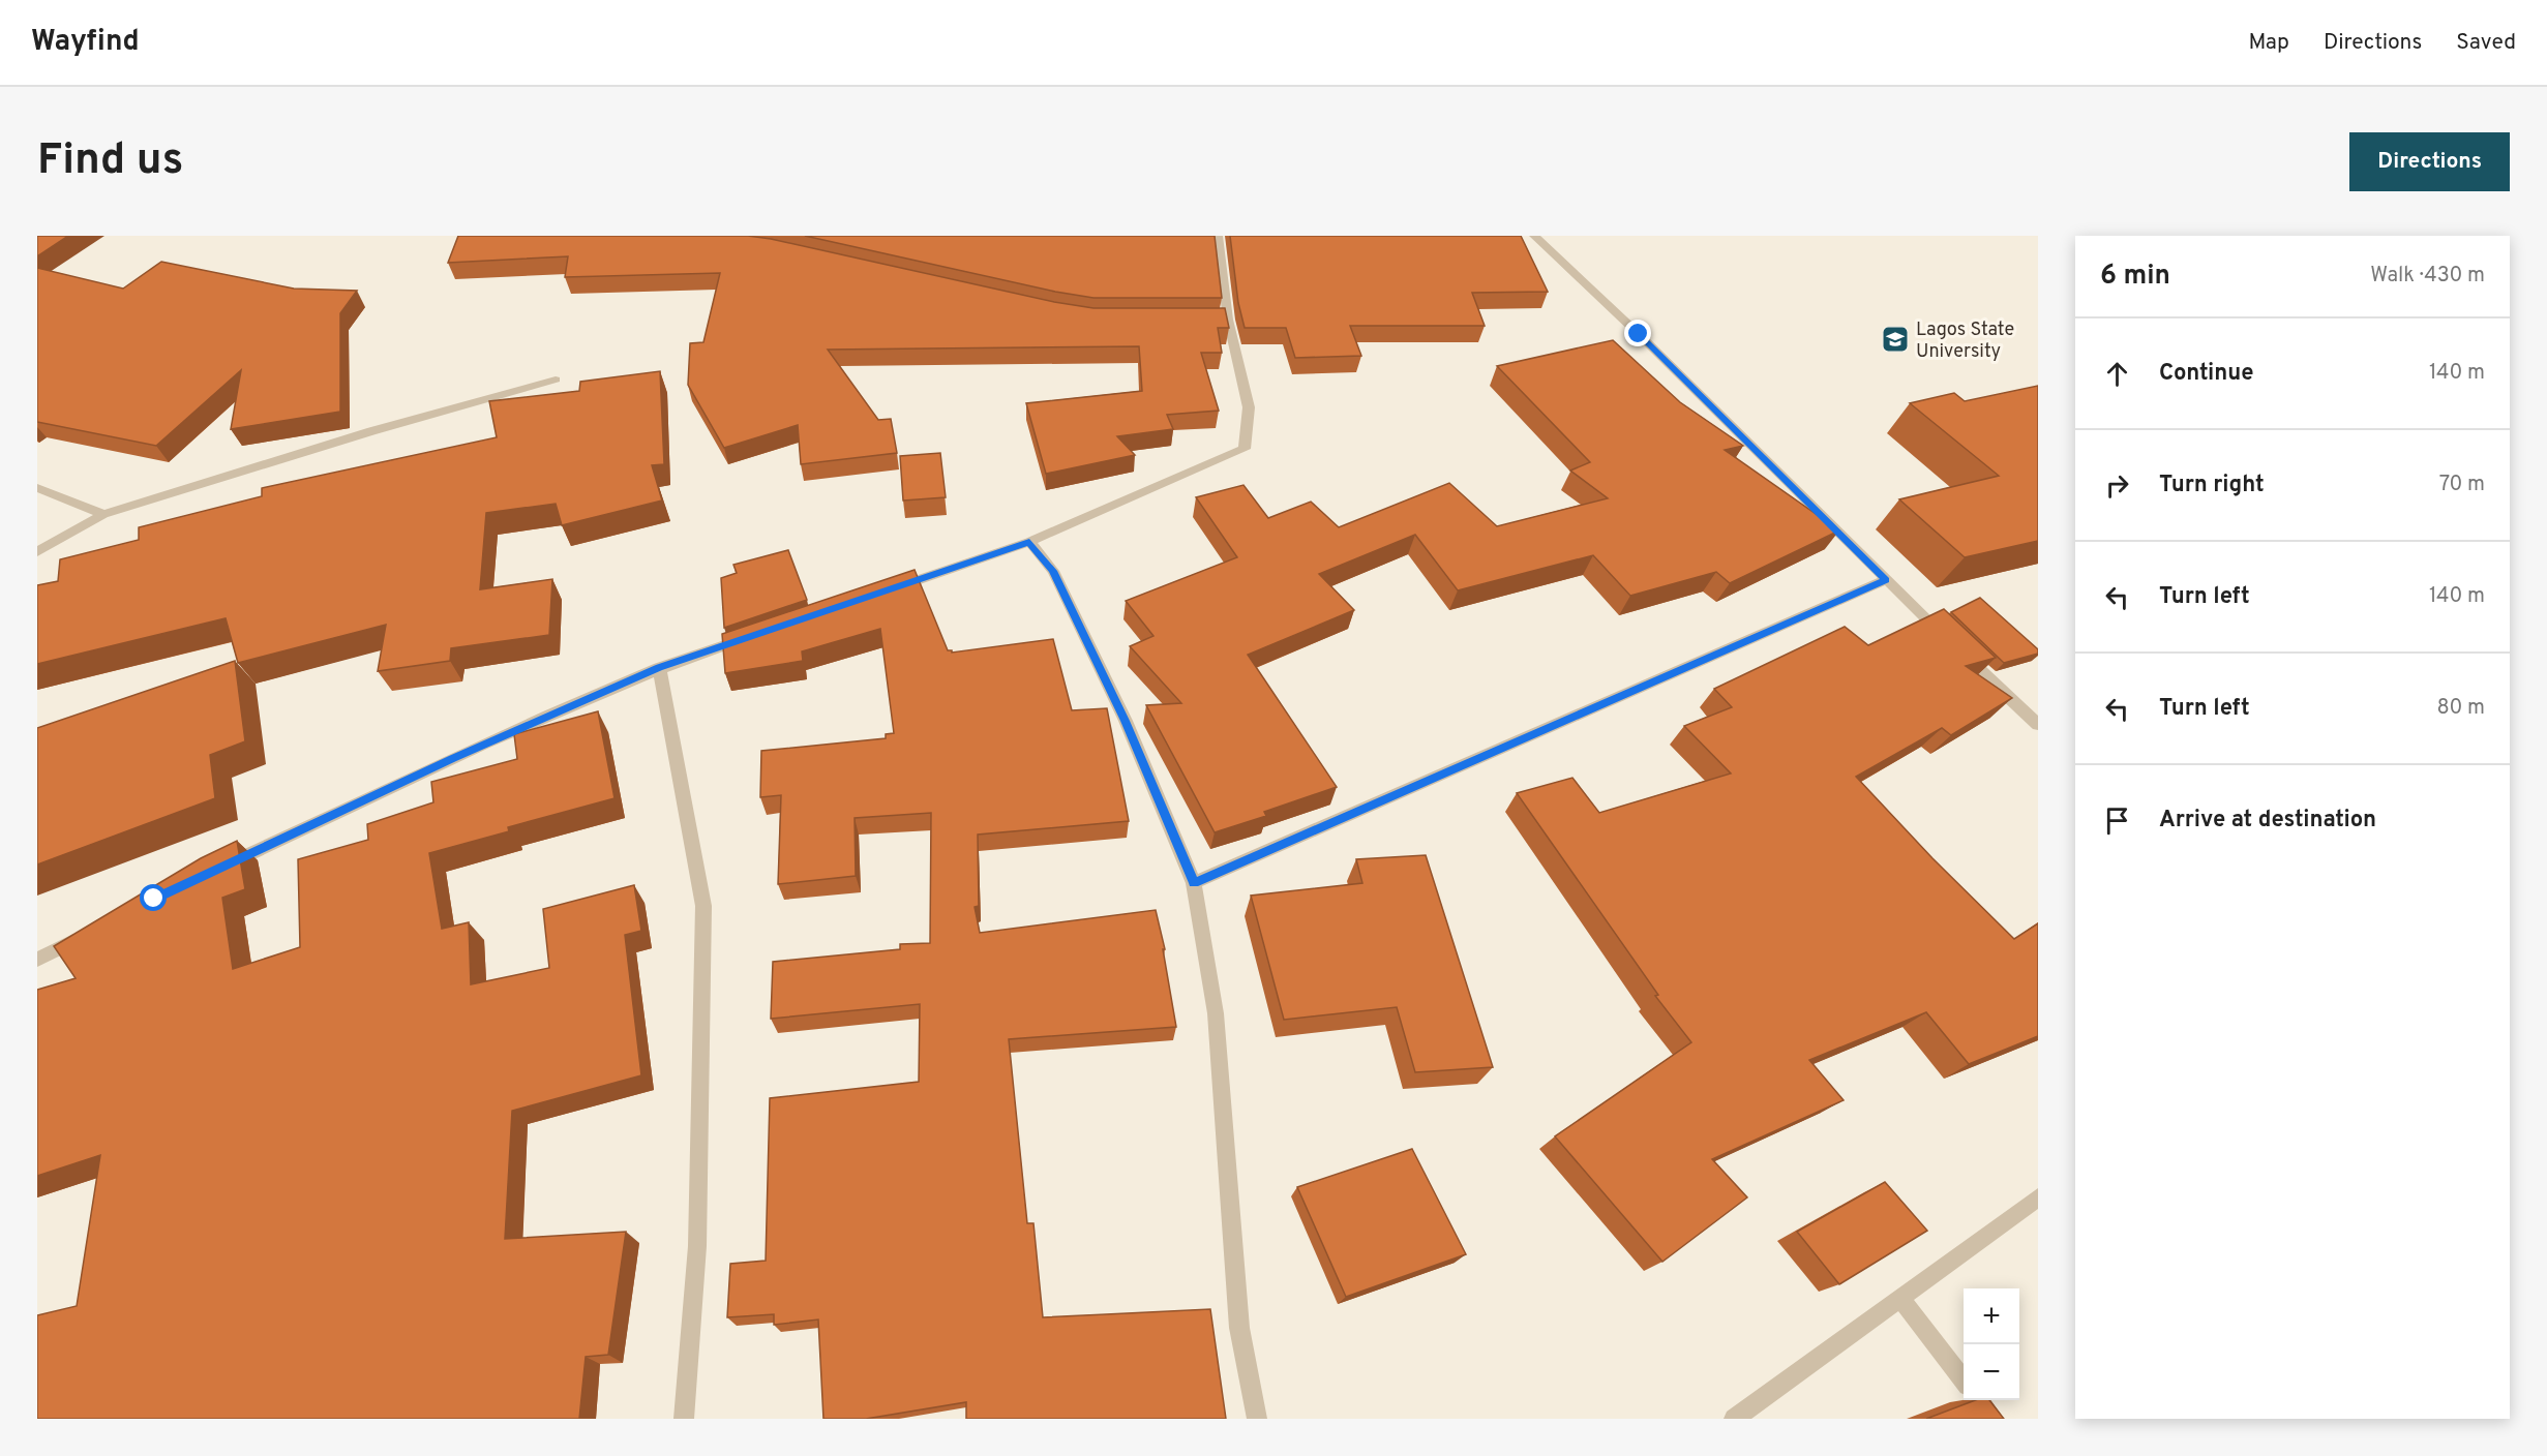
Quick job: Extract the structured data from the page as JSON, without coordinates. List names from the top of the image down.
{
  "places": {
    "school or university": ["Lagos State University"]
  },
  "page": {
    "header": "Wayfind",
    "nav": ["Map", "Directions", "Saved"],
    "buttons": "Directions",
    "title": "Find us",
    "heading": ["6 min", "Walk · 430 m"],
    "list": [
      ["Continue", "140 m"],
      ["Turn right", "70 m"],
      ["Turn left", "140 m"],
      ["Turn left", "80 m"],
      "Arrive at destination"
    ],
    "map_buttons": ["+", "−"]
  }
}
